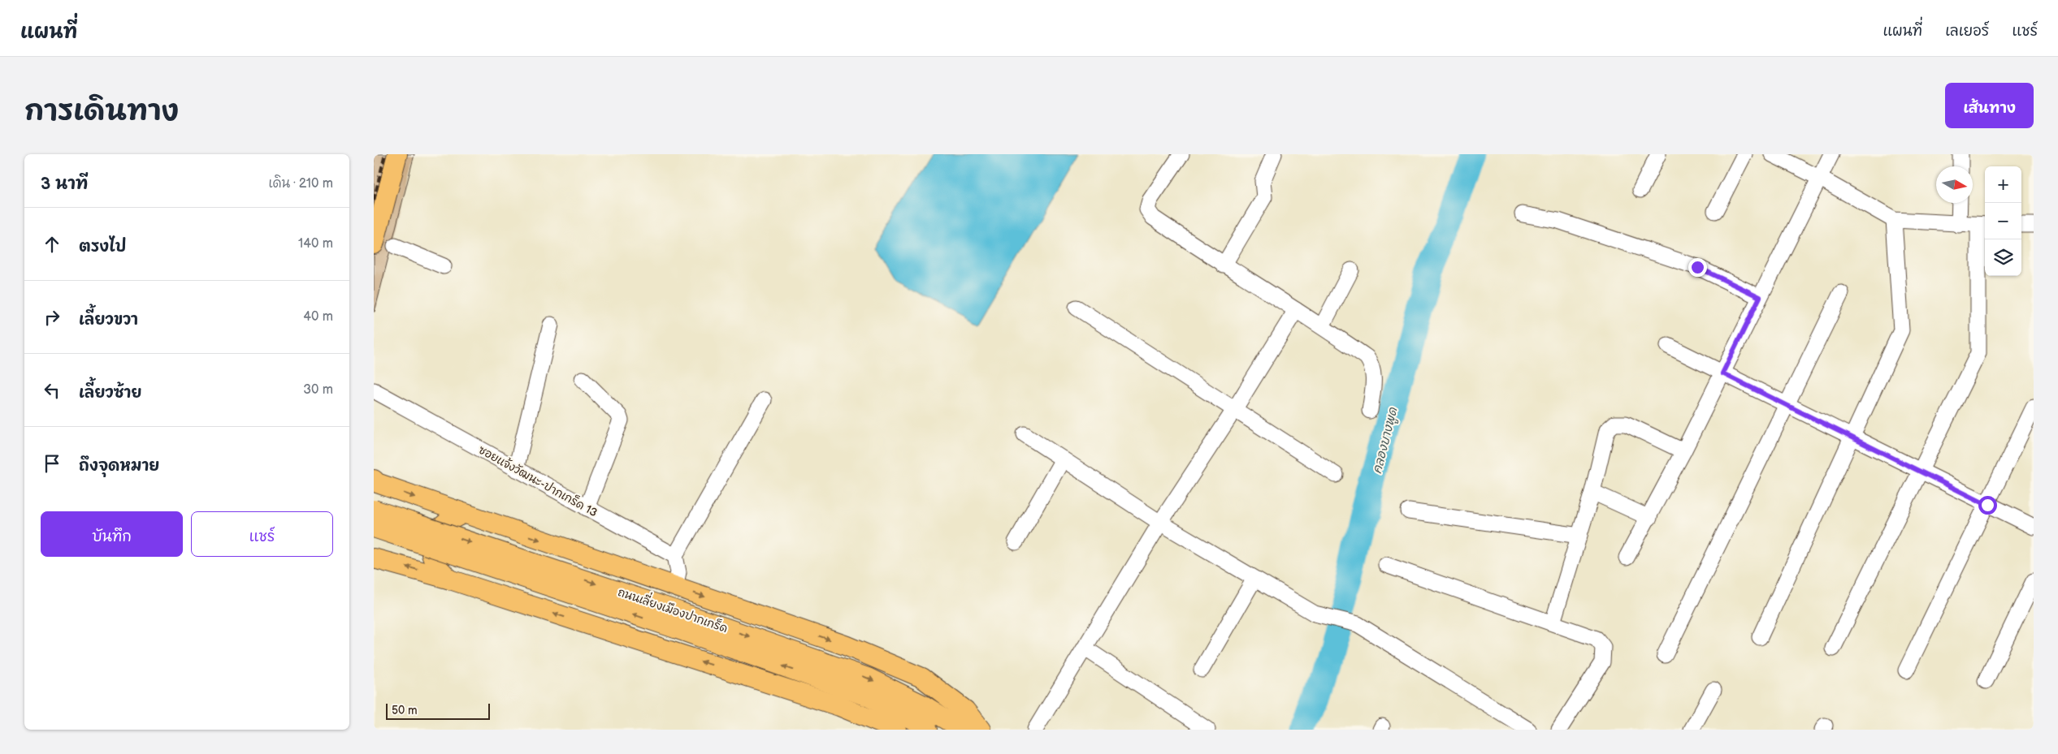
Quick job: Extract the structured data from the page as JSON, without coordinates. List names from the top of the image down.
{
  "streets": {
    "main road": ["ถนนเลี่ยงเมืองปากเกร็ด"],
    "street": ["ซอยแจ้งวัฒนะ-ปากเกร็ด 13"]
  },
  "water": ["คลองบางพูด"],
  "scale_bar": "50 m",
  "north": "right",
  "page": {
    "header": "แผนที่",
    "nav": ["แผนที่", "เลเยอร์", "แชร์"],
    "title": "การเดินทาง",
    "buttons": [
      "เส้นทาง",
      ["บันทึก", "แชร์"]
    ],
    "heading": ["3 นาที", "เดิน · 210 m"],
    "map_buttons": ["+", "−"],
    "list": [
      ["ตรงไป", "140 m"],
      ["เลี้ยวขวา", "40 m"],
      ["เลี้ยวซ้าย", "30 m"],
      "ถึงจุดหมาย"
    ],
    "scale": "50 m"
  }
}
